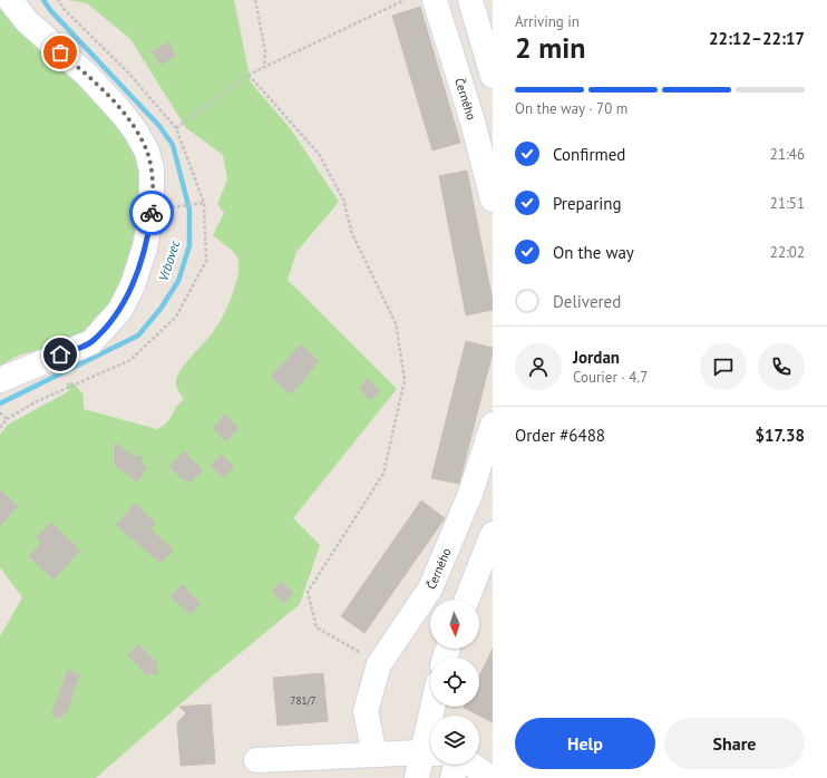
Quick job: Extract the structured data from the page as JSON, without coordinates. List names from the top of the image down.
{
  "streets": {
    "street": ["Černého"]
  },
  "water": ["Vrbovec"],
  "house_numbers": ["781/7"],
  "north": "bottom",
  "page": {
    "heading": ["2 min", "Arriving in", "22:12–22:17"],
    "panel": [
      "Jordan",
      "Courier · 4.7",
      "Order #6488",
      "$17.38"
    ],
    "bar": "On the way · 70 m",
    "list": [
      ["Confirmed", "21:46"],
      ["Preparing", "21:51"],
      ["On the way", "22:02"],
      "Delivered"
    ],
    "buttons": ["Help", "Share"]
  }
}
